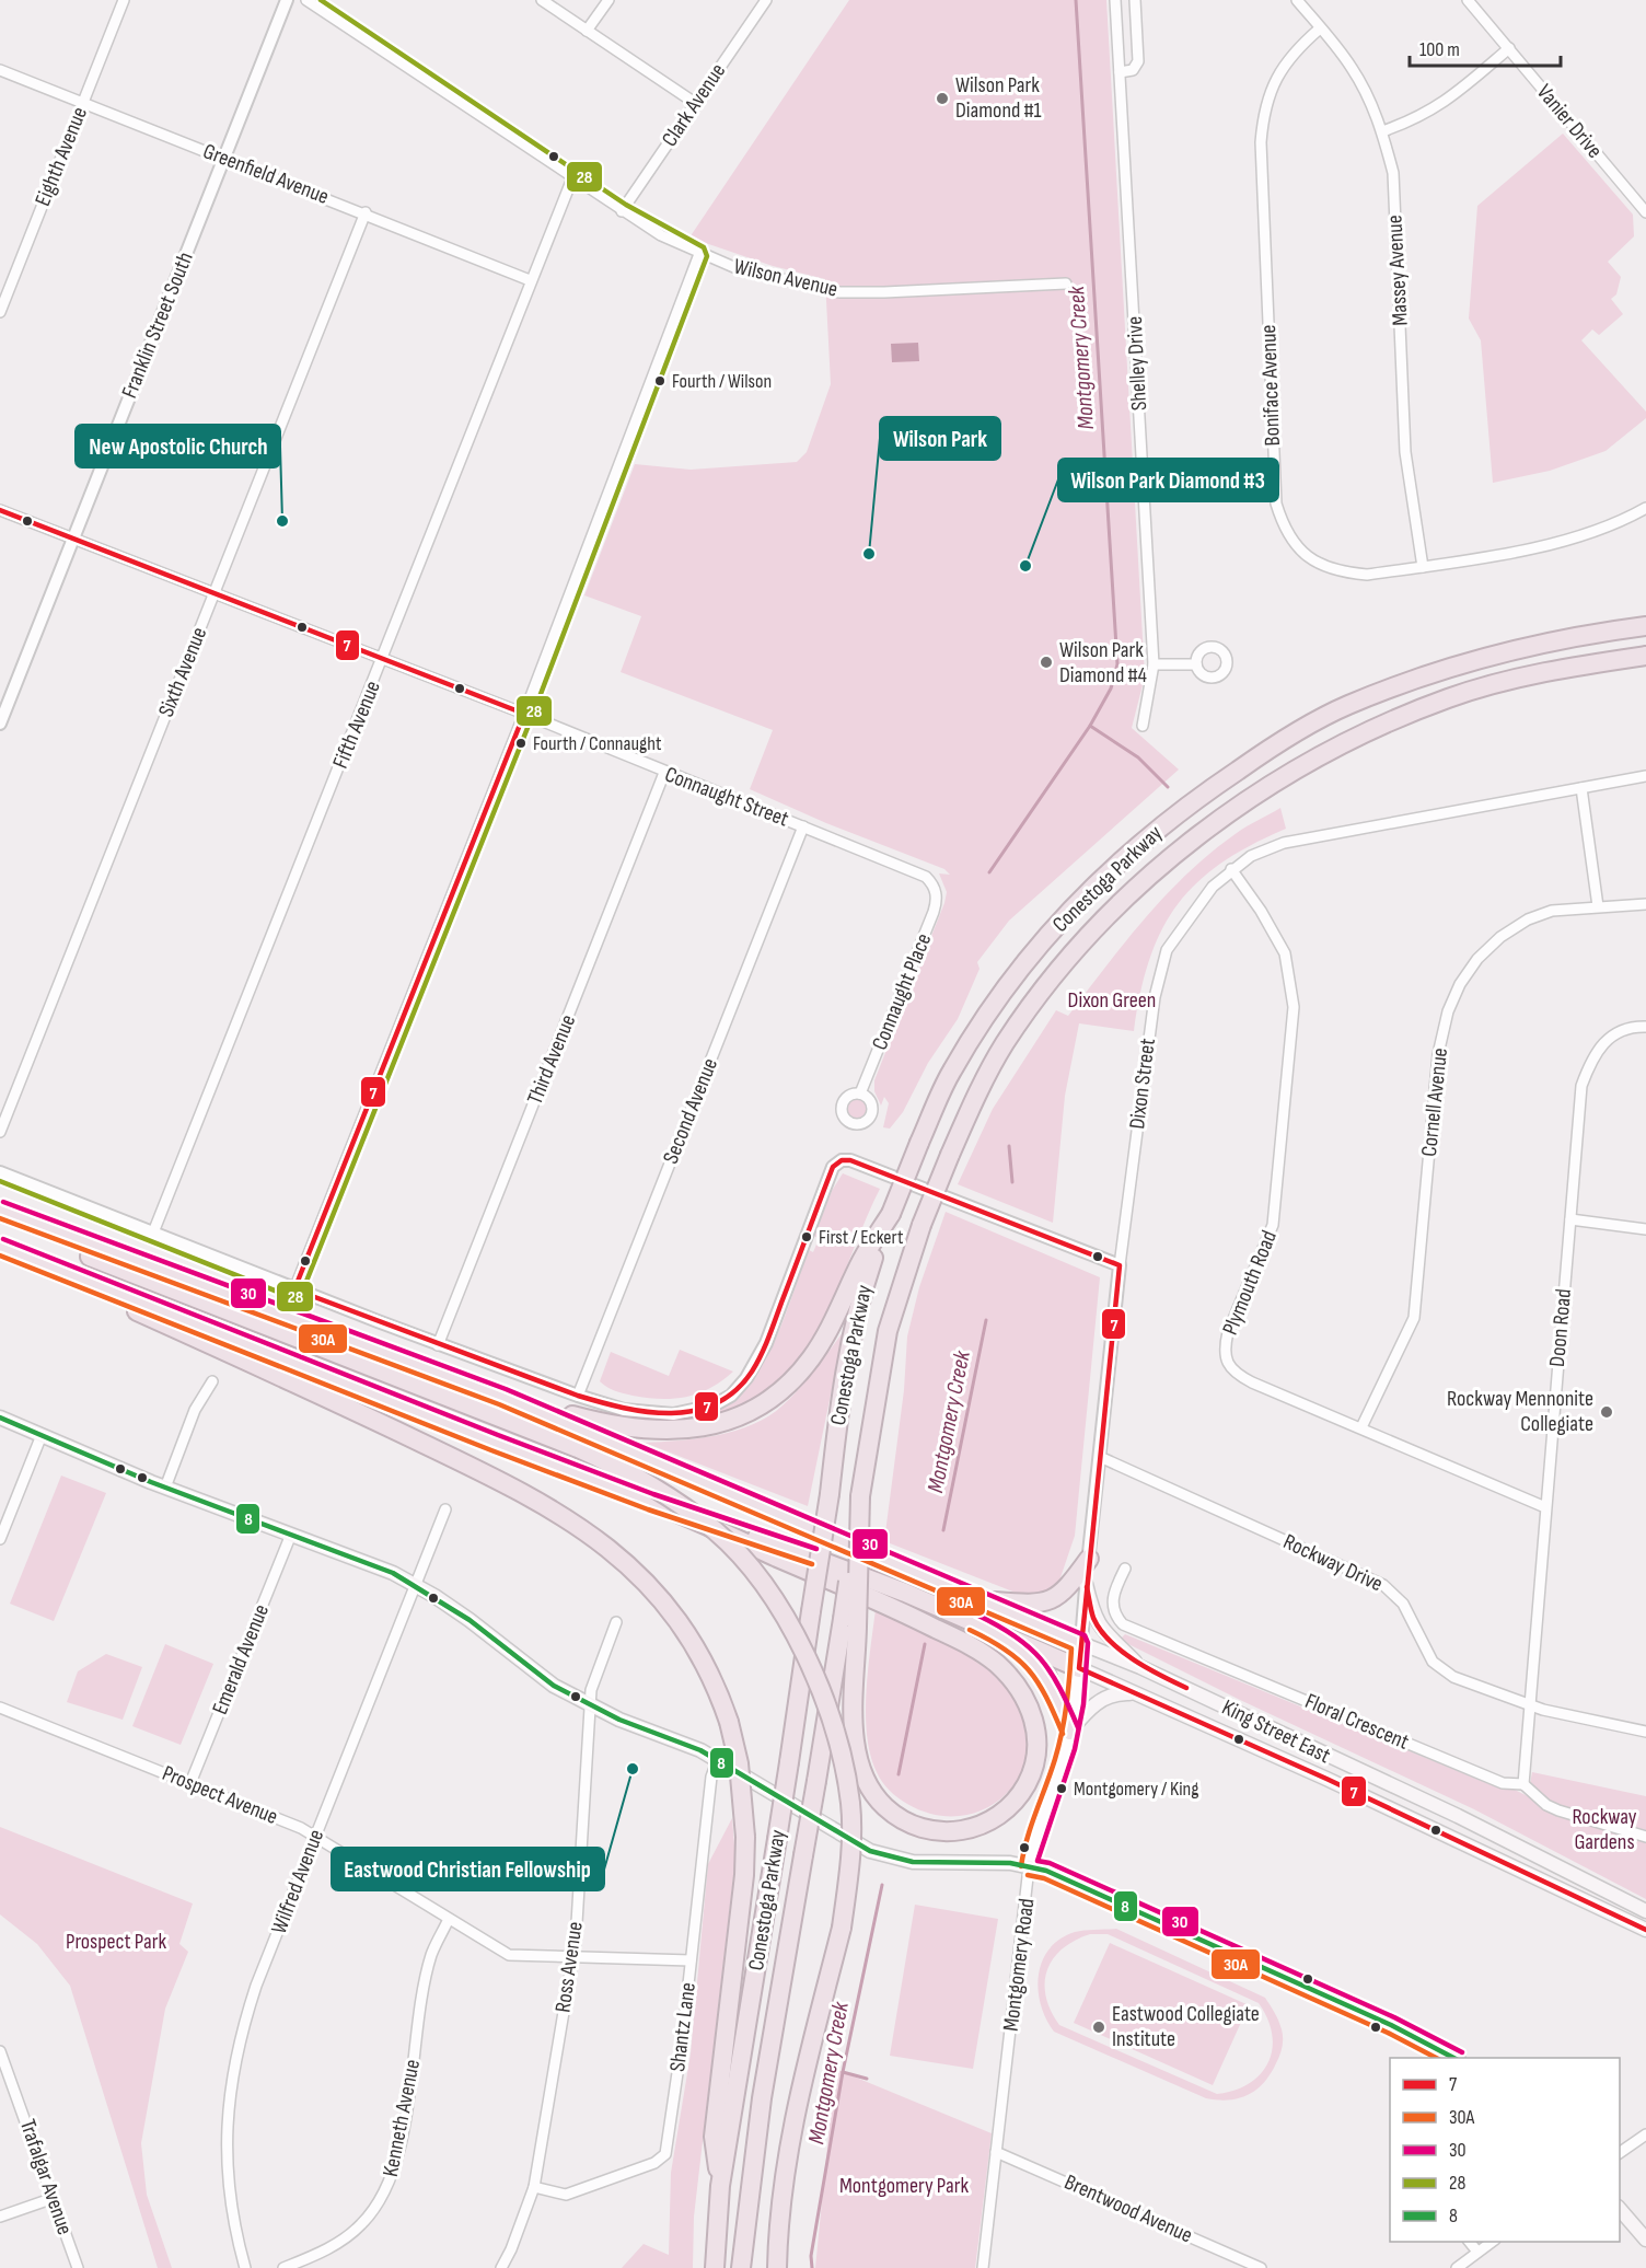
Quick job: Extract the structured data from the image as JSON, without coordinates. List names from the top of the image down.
{
  "streets": {
    "highway": ["Conestoga Parkway"],
    "main road": ["King Street East"],
    "street": [
      "Clark Avenue",
      "Vanier Drive",
      "Eighth Avenue",
      "Greenfield Avenue",
      "Massey Avenue",
      "Wilson Avenue",
      "Franklin Street South",
      "Shelley Drive",
      "Boniface Avenue",
      "Sixth Avenue",
      "Fifth Avenue",
      "Connaught Street",
      "Connaught Place",
      "Third Avenue",
      "Dixon Street",
      "Cornell Avenue",
      "Second Avenue",
      "Plymouth Road",
      "Doon Road",
      "Rockway Drive",
      "Emerald Avenue",
      "Floral Crescent",
      "Prospect Avenue",
      "Wilfred Avenue",
      "Montgomery Road",
      "Ross Avenue",
      "Shantz Lane",
      "Kenneth Avenue",
      "Trafalgar Avenue",
      "Brentwood Avenue"
    ]
  },
  "crossings": [
    ["Clark Avenue", "Wilson Avenue"],
    ["Eighth Avenue", "Greenfield Avenue"],
    ["Greenfield Avenue", "Franklin Street South"],
    ["Greenfield Avenue", "Sixth Avenue"],
    ["Greenfield Avenue", "Fifth Avenue"],
    ["Massey Avenue", "Boniface Avenue"],
    ["Wilson Avenue", "Fifth Avenue"],
    ["Franklin Street South", "Connaught Street"],
    ["Sixth Avenue", "Connaught Street"],
    ["Fifth Avenue", "Connaught Street"],
    ["Connaught Street", "Connaught Place"],
    ["Connaught Street", "Third Avenue"],
    ["Connaught Street", "Second Avenue"],
    ["Dixon Street", "Plymouth Road"],
    ["Dixon Street", "Rockway Drive"],
    ["Dixon Street", "King Street East"],
    ["Dixon Street", "Montgomery Road"],
    ["Cornell Avenue", "Plymouth Road"],
    ["Plymouth Road", "Doon Road"],
    ["Doon Road", "Rockway Drive"],
    ["Doon Road", "Floral Crescent"],
    ["Emerald Avenue", "Prospect Avenue"],
    ["King Street East", "Montgomery Road"],
    ["Prospect Avenue", "Wilfred Avenue"],
    ["Prospect Avenue", "Ross Avenue"],
    ["Prospect Avenue", "Shantz Lane"],
    ["Prospect Avenue", "Kenneth Avenue"],
    ["Montgomery Road", "Brentwood Avenue"],
    ["Ross Avenue", "Shantz Lane"]
  ],
  "water": ["Montgomery Creek"],
  "parks": [
    "Dixon Green",
    "Rockway Gardens",
    "Prospect Park",
    "Montgomery Park"
  ],
  "places": [
    "Wilson Park Diamond #1",
    "Fourth / Wilson",
    "New Apostolic Church",
    "Wilson Park",
    "Wilson Park Diamond #3",
    "Wilson Park Diamond #4",
    "Fourth / Connaught",
    "First / Eckert",
    "Rockway Mennonite Collegiate",
    "Eastwood Christian Fellowship",
    "Montgomery / King",
    "Eastwood Collegiate Institute"
  ],
  "lines": [
    "transit line 28",
    "transit line 7",
    "transit line 30",
    "transit line 30A",
    "transit line 8"
  ],
  "legend": [
    "7",
    "30A",
    "30",
    "28",
    "8"
  ],
  "scale_bar": "100 m"
}
